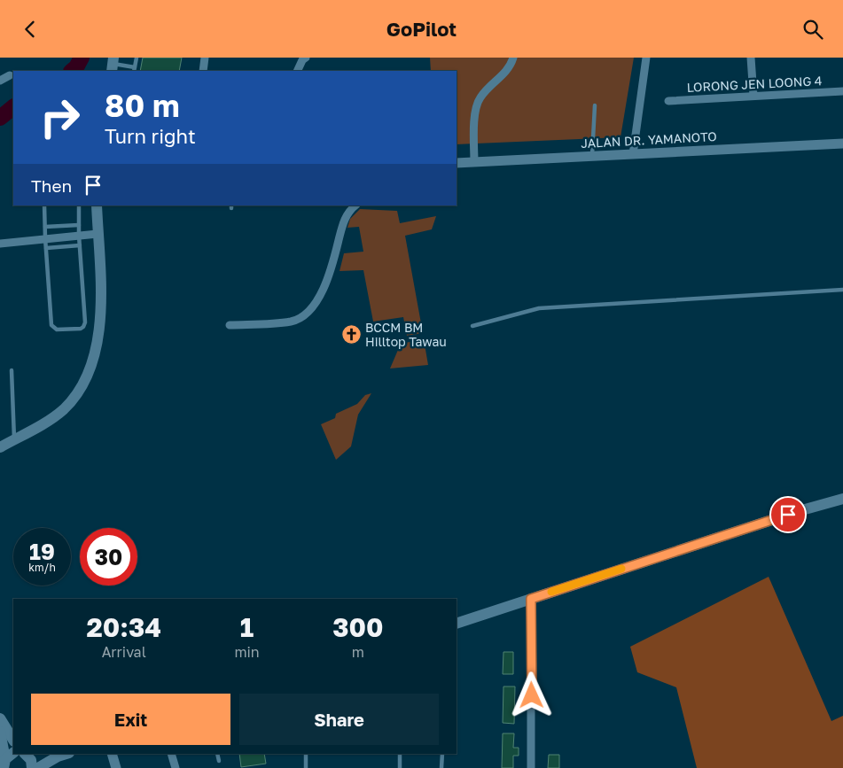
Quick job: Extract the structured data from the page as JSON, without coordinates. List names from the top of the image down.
{
  "streets": {
    "street": ["LORONG JEN LOONG 4", "JALAN DR. YAMANOTO"]
  },
  "places": {
    "church": ["BCCM BM Hilltop Tawau"]
  },
  "page": {
    "header": "GoPilot",
    "turn": ["80 m", "Turn right"],
    "then": "Then",
    "speed": "19 km/h",
    "limit": "30",
    "eta": [
      "20:34",
      "Arrival",
      "1",
      "min",
      "300",
      "m"
    ],
    "buttons": ["Exit", "Share"]
  }
}
